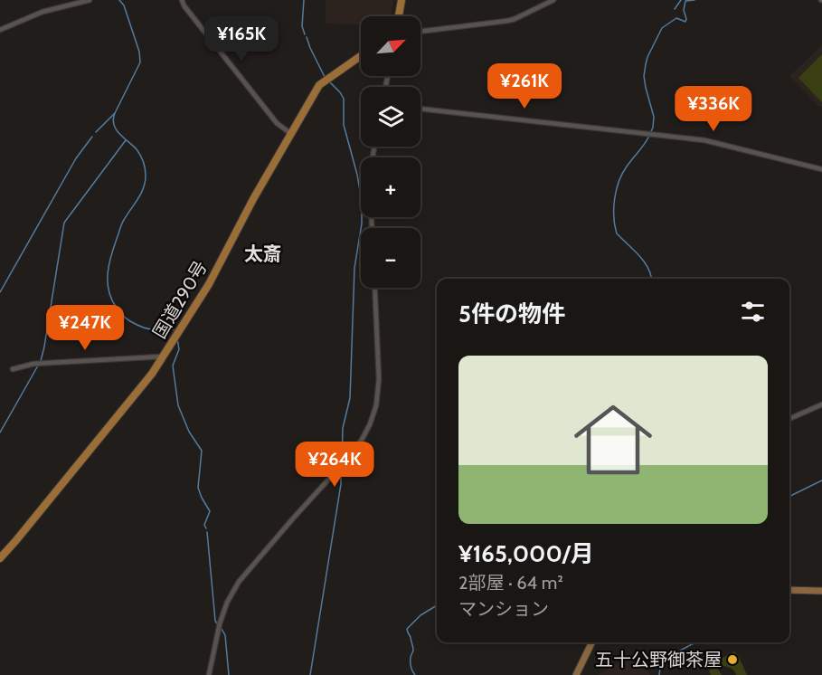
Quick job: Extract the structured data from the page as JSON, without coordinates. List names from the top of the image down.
{
  "streets": {
    "highway": ["国道290号"]
  },
  "districts": ["太斎"],
  "places": ["五十公野御茶屋"],
  "north": "top right",
  "page": {
    "map_buttons": ["+", "−"],
    "price": [
      "¥165K",
      "¥261K",
      "¥336K",
      "¥247K",
      "¥264K"
    ],
    "heading": "5件の物件",
    "list": [
      {
        "name": "¥165,000/月",
        "note": "2部屋 · 64 m² · マンション"
      }
    ]
  }
}
